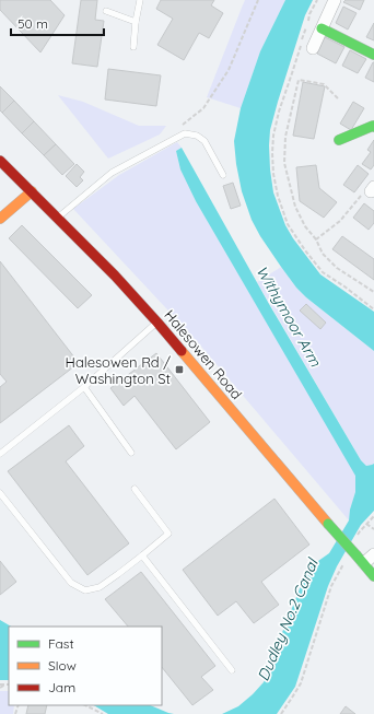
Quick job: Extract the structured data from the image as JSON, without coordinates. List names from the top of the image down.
{
  "streets": {
    "main road": ["Halesowen Road"]
  },
  "water": ["Withymoor Arm", "Dudley No.2 Canal"],
  "places": {
    "transit": ["Halesowen Rd / Washington St"]
  },
  "legend": ["Fast", "Slow", "Jam"],
  "scale_bar": "50 m"
}
